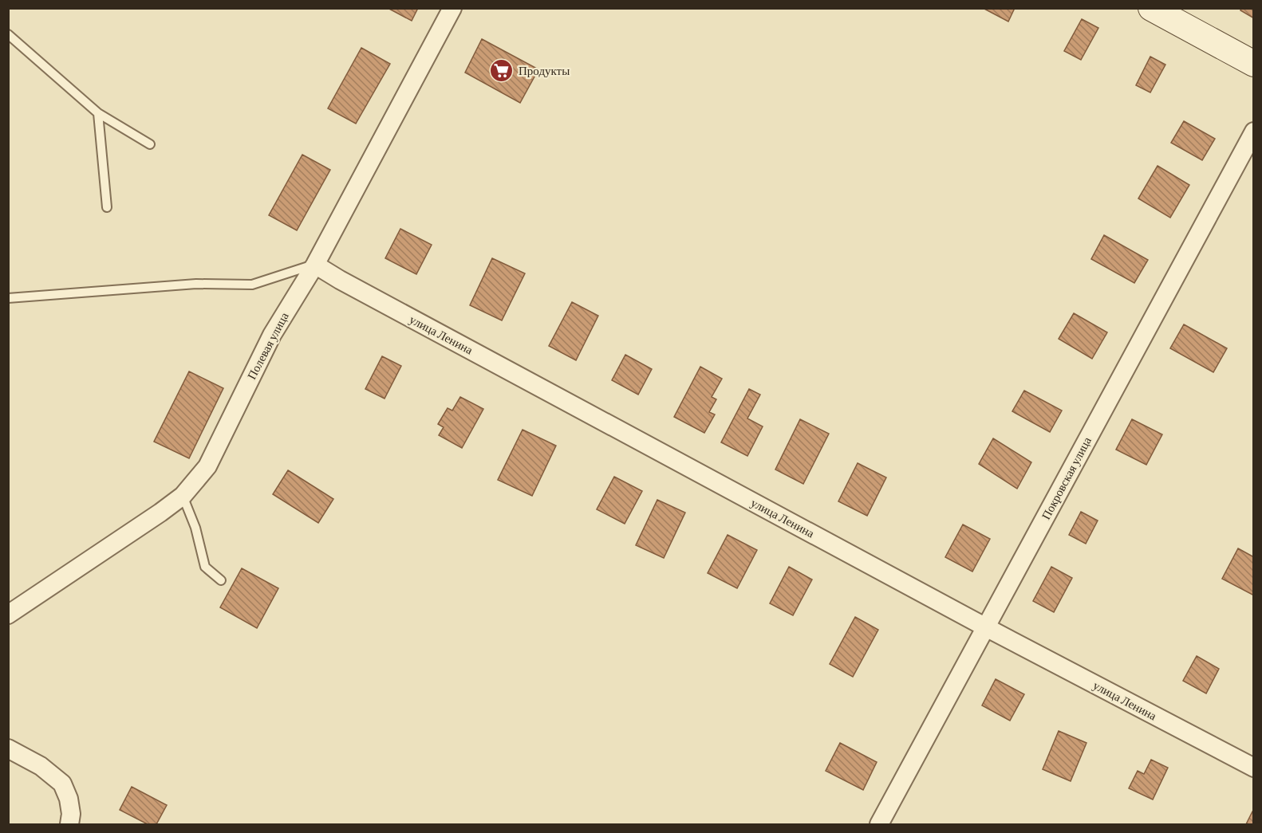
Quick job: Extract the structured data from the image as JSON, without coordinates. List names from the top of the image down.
{
  "streets": {
    "street": ["улица Ленина", "Полевая улица", "Покровская улица"]
  },
  "crossings": [
    ["улица Ленина", "Полевая улица"],
    ["улица Ленина", "Покровская улица"]
  ],
  "places": {
    "supermarket": ["Продукты"]
  }
}
